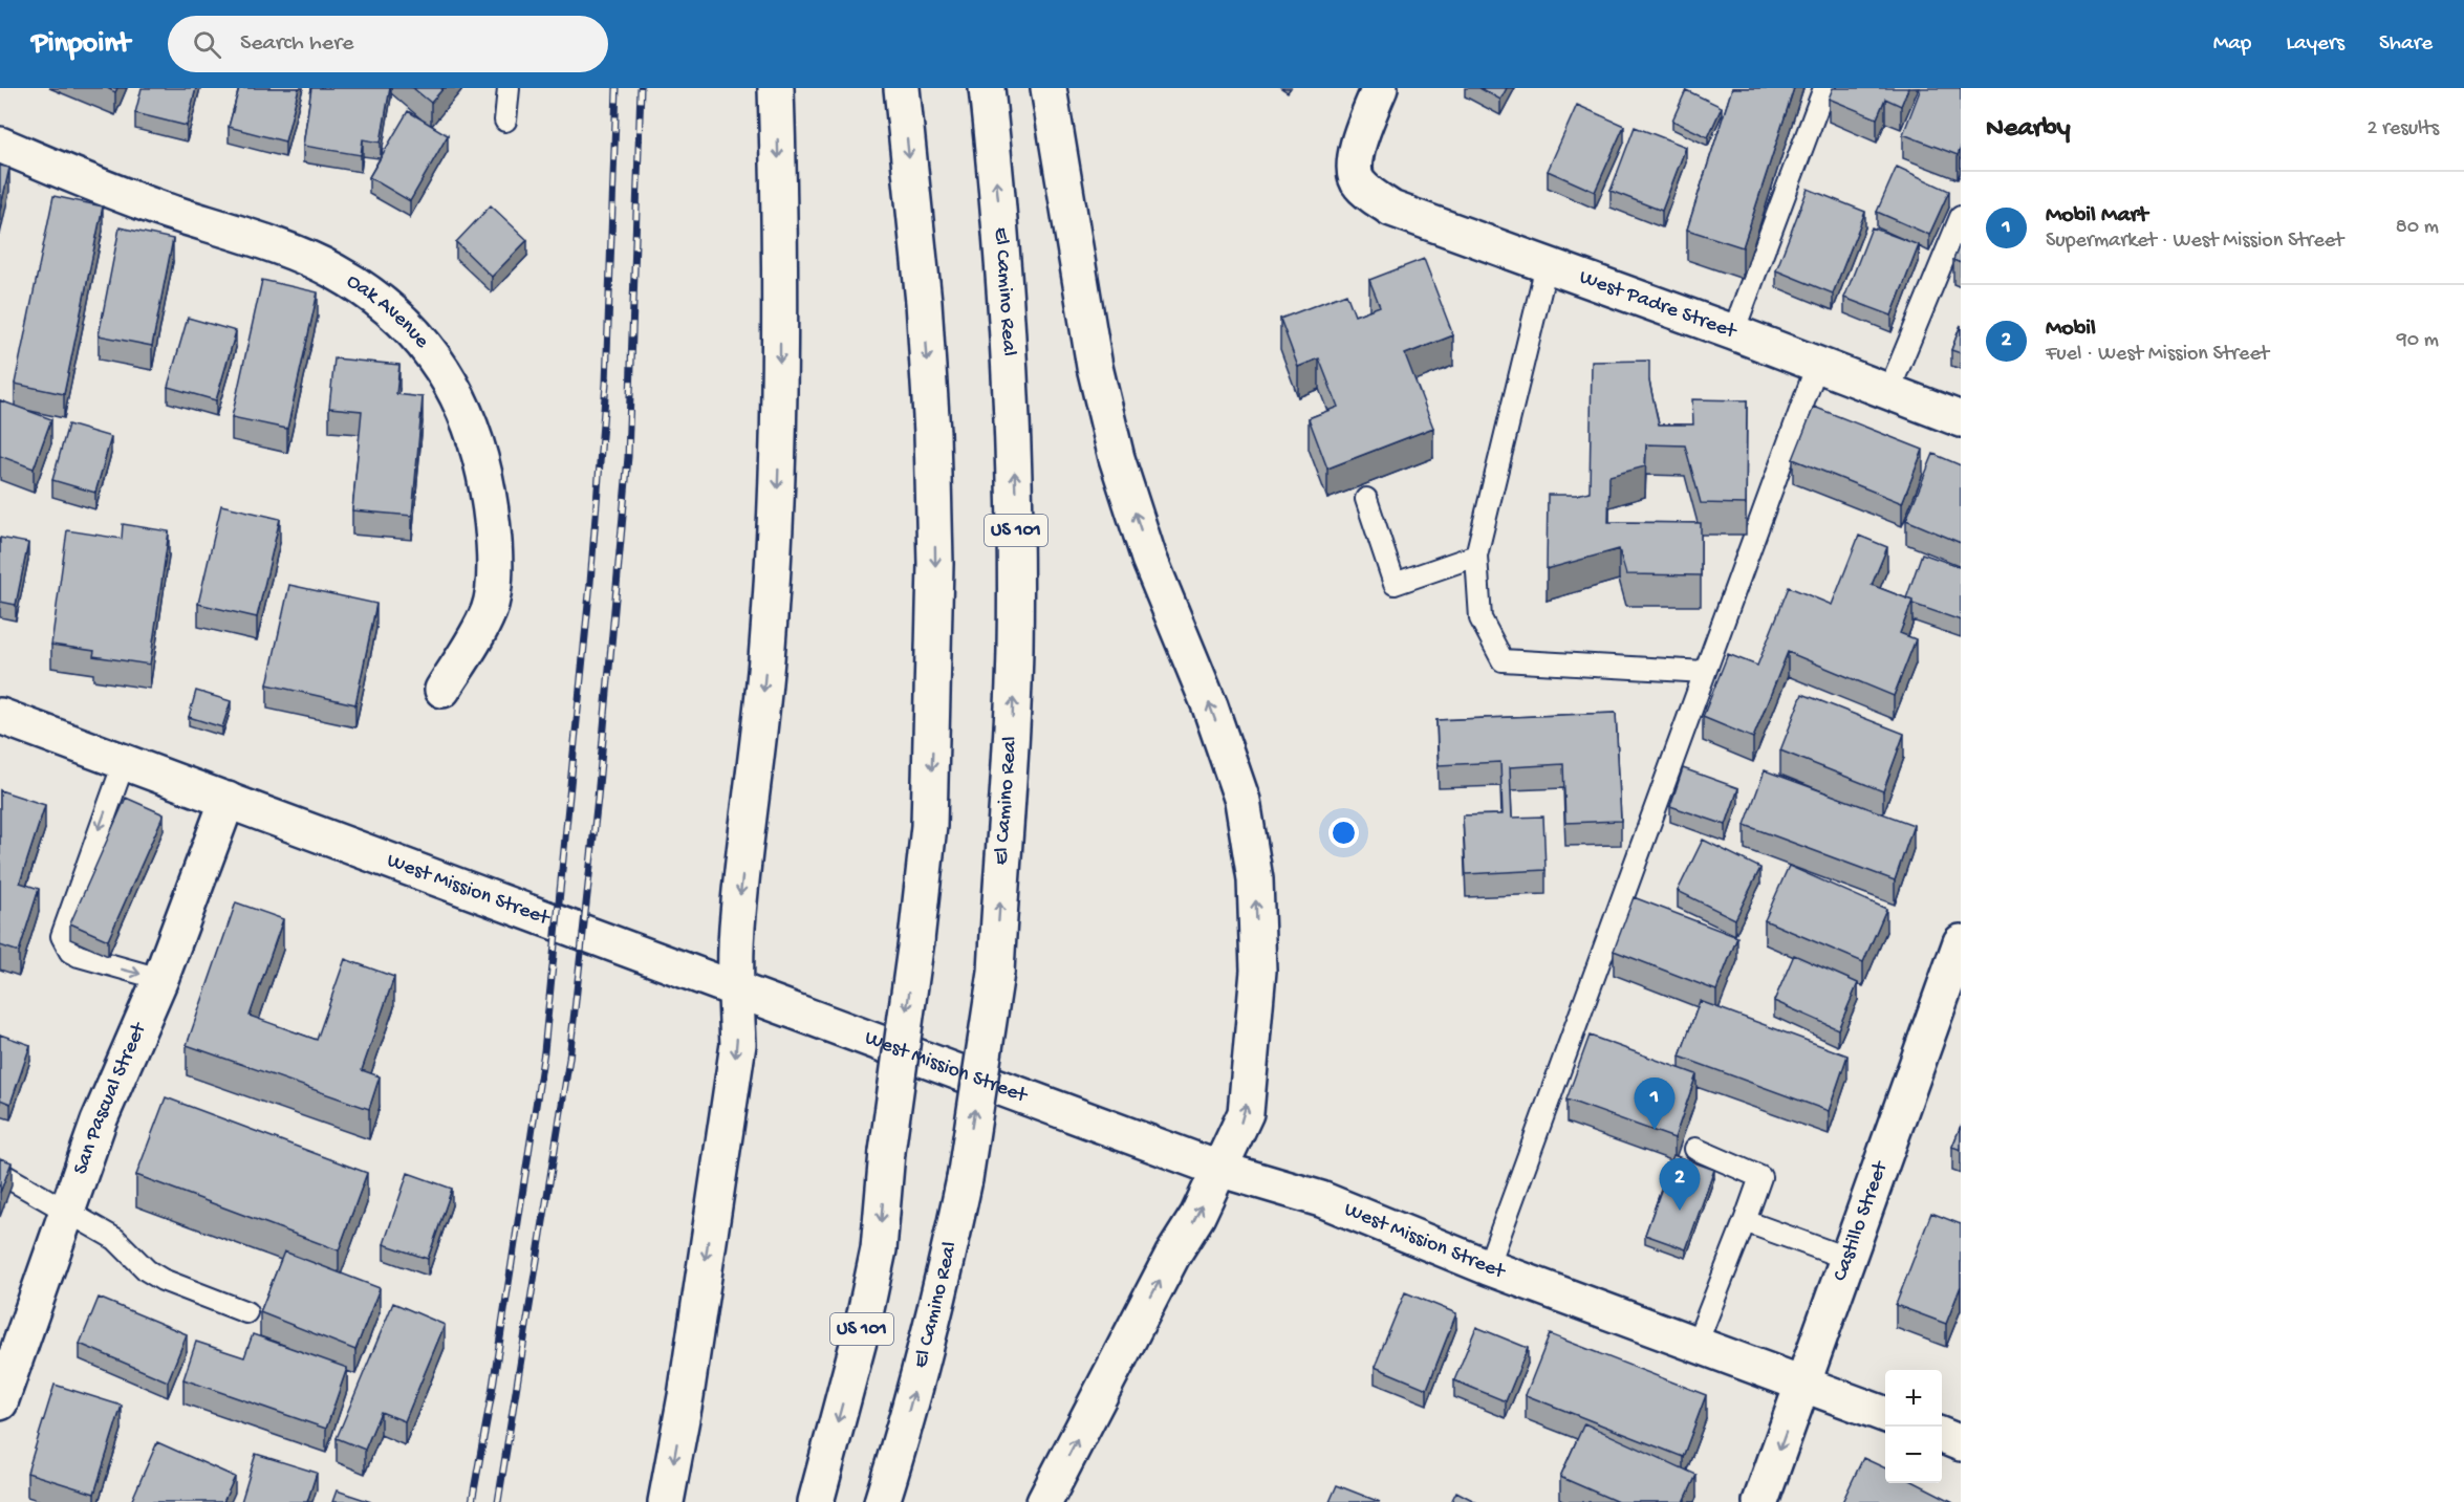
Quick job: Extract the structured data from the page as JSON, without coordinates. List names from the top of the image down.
{
  "streets": {
    "main road": [
      "El Camino Real",
      "West Padre Street",
      "Oak Avenue",
      "US 101",
      "West Mission Street",
      "San Pascual Street",
      "Castillo Street"
    ]
  },
  "crossings": [
    ["West Mission Street", "San Pascual Street"],
    ["West Mission Street", "Castillo Street"]
  ],
  "page": {
    "header": "Pinpoint",
    "search": "Search here",
    "nav": ["Map", "Layers", "Share"],
    "heading": ["Nearby", "2 results"],
    "list": [
      {
        "mark": "1",
        "name": "Mobil Mart",
        "note": "Supermarket · West Mission Street",
        "value": "80 m"
      },
      {
        "mark": "2",
        "name": "Mobil",
        "note": "Fuel · West Mission Street",
        "value": "90 m"
      }
    ],
    "pins": ["1", "2"],
    "map_buttons": ["+", "−"]
  }
}
